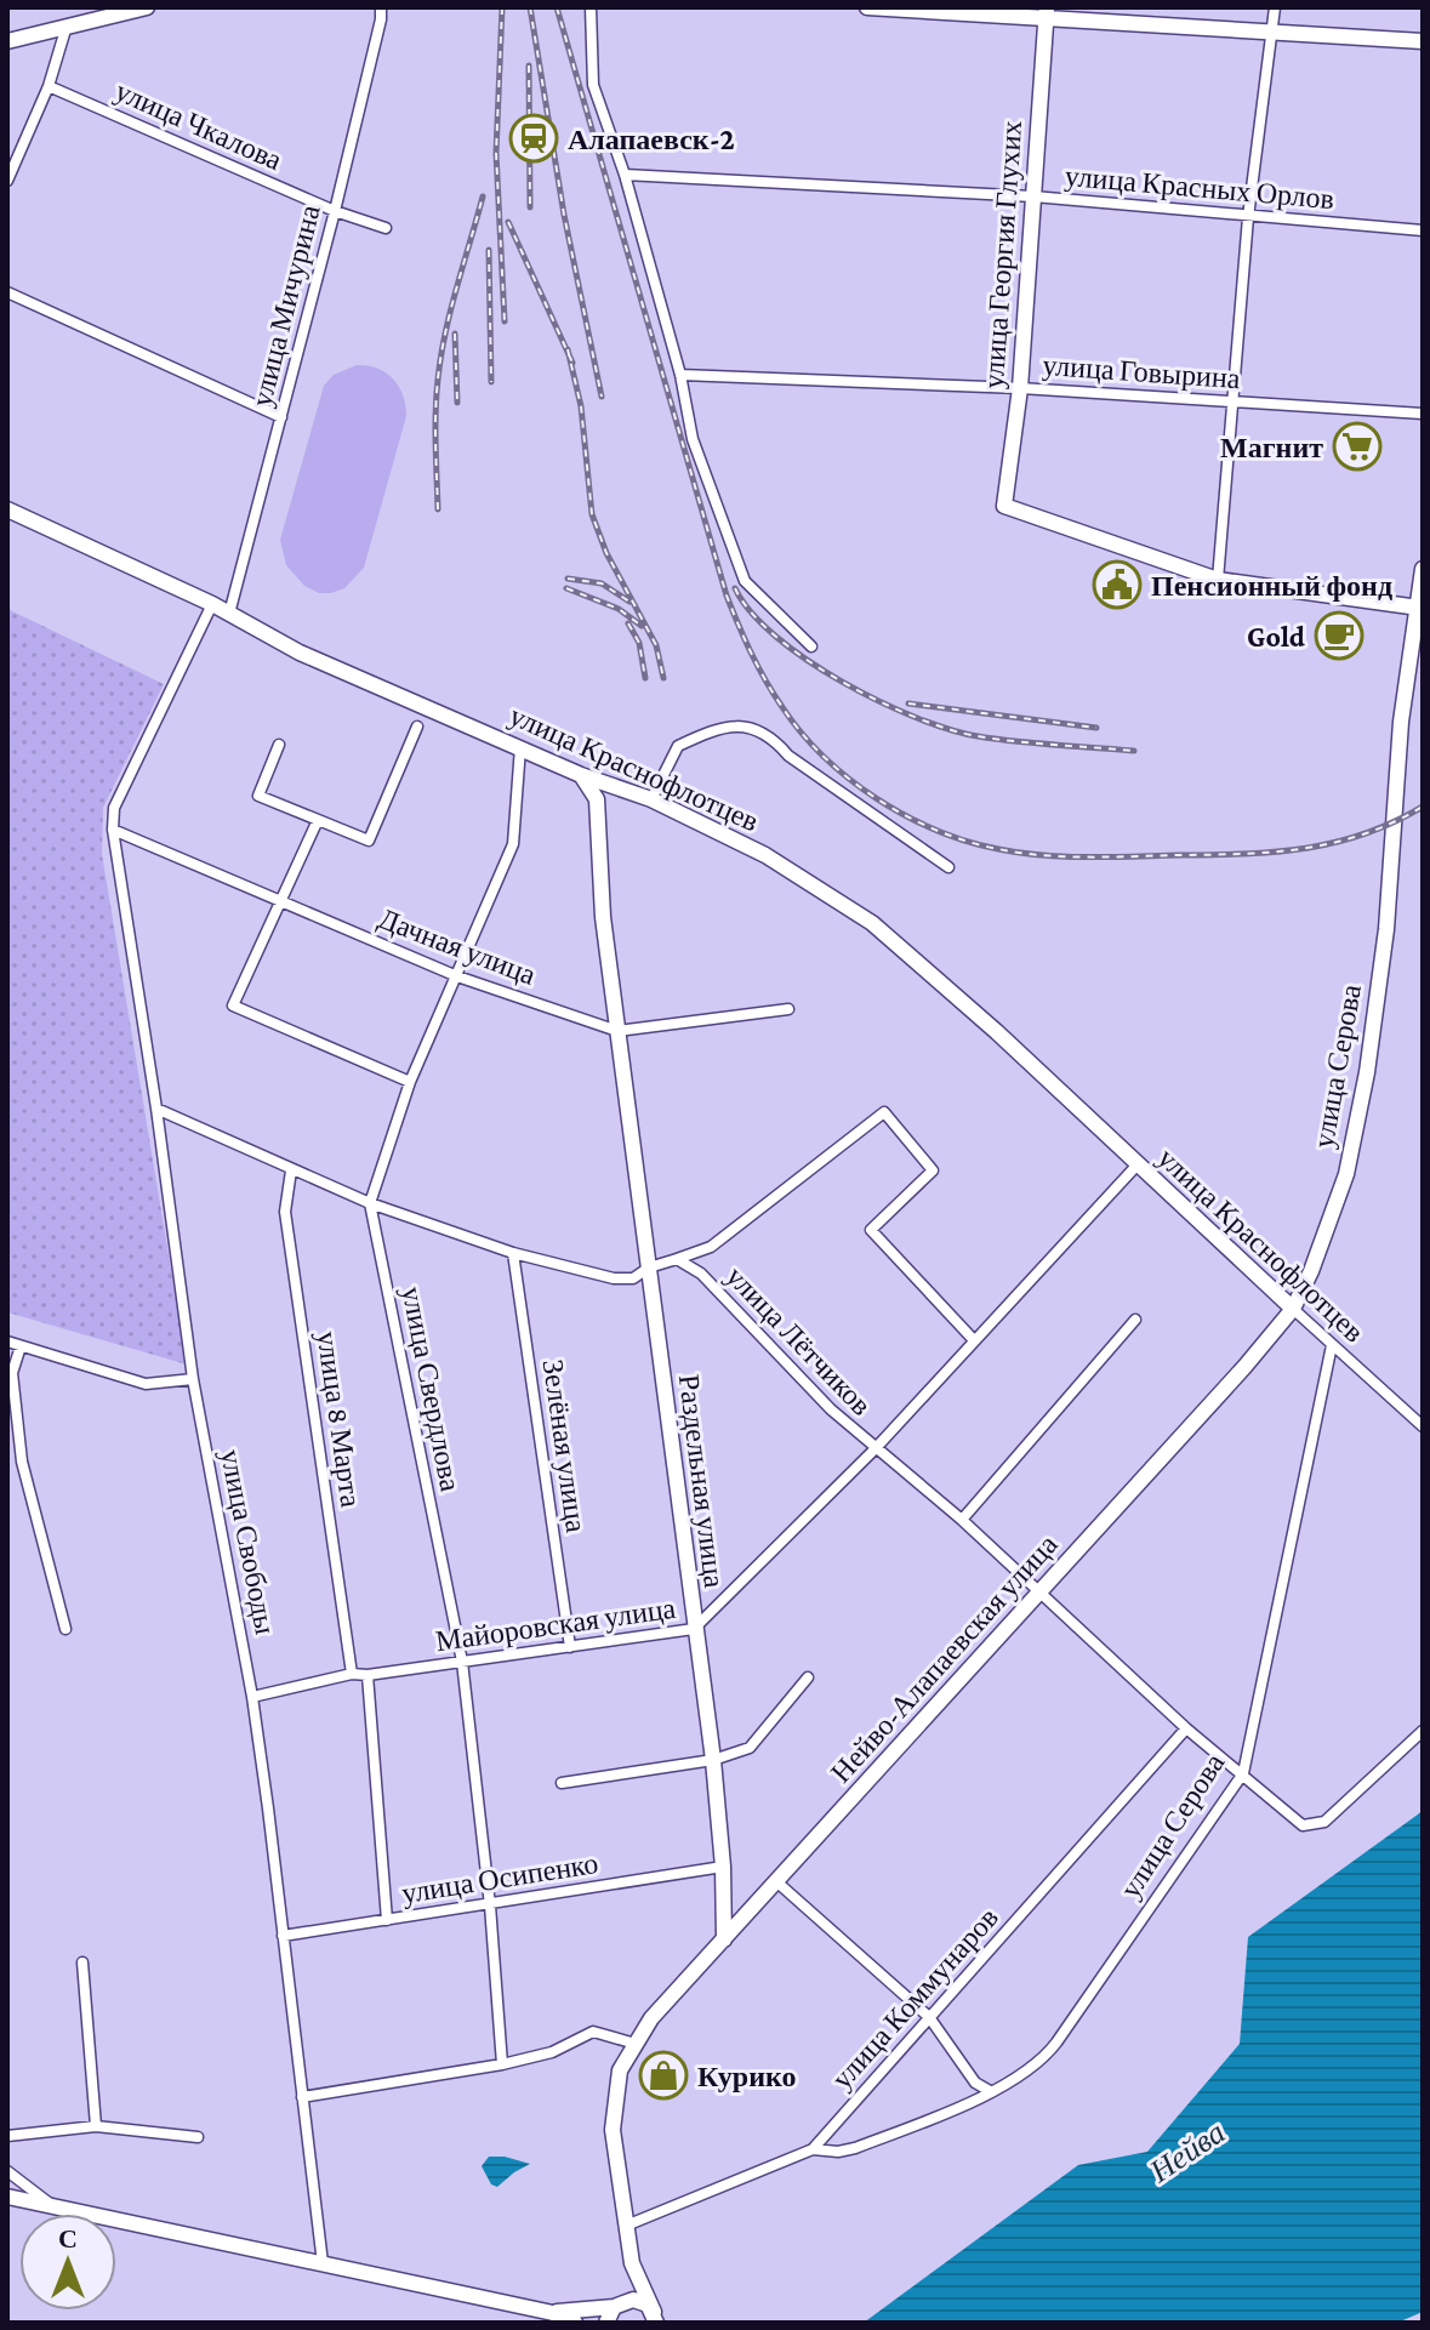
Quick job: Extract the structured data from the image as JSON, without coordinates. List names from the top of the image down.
{
  "streets": {
    "street": [
      "улица Чкалова",
      "улица Красных Орлов",
      "улица Георгия Глухих",
      "улица Мичурина",
      "улица Говырина",
      "улица Краснофлотцев",
      "Дачная улица",
      "улица Серова",
      "улица Лётчиков",
      "улица Свердлова",
      "улица 8 Марта",
      "Зелёная улица",
      "Раздельная улица",
      "улица Свободы",
      "Майоровская улица",
      "Нейво-Алапаевская улица",
      "улица Осипенко",
      "улица Коммунаров"
    ]
  },
  "crossings": [
    ["улица Чкалова", "улица Мичурина"],
    ["улица Красных Орлов", "улица Георгия Глухих"],
    ["улица Георгия Глухих", "улица Говырина"],
    ["улица Мичурина", "улица Краснофлотцев"],
    ["улица Краснофлотцев", "улица Серова"],
    ["улица Краснофлотцев", "улица Свердлова"],
    ["улица Краснофлотцев", "Раздельная улица"],
    ["улица Краснофлотцев", "Майоровская улица"],
    ["улица Краснофлотцев", "Нейво-Алапаевская улица"],
    ["Дачная улица", "улица Свердлова"],
    ["Дачная улица", "Раздельная улица"],
    ["Дачная улица", "улица Свободы"],
    ["улица Серова", "улица Лётчиков"],
    ["улица Серова", "Нейво-Алапаевская улица"],
    ["улица Серова", "улица Коммунаров"],
    ["улица Лётчиков", "Майоровская улица"],
    ["улица Лётчиков", "Нейво-Алапаевская улица"],
    ["улица Лётчиков", "улица Коммунаров"],
    ["улица Свердлова", "Майоровская улица"],
    ["улица Свердлова", "улица Осипенко"],
    ["улица 8 Марта", "Майоровская улица"],
    ["Зелёная улица", "Майоровская улица"],
    ["Раздельная улица", "Майоровская улица"],
    ["Раздельная улица", "Нейво-Алапаевская улица"],
    ["Раздельная улица", "улица Осипенко"],
    ["улица Свободы", "Майоровская улица"],
    ["улица Свободы", "улица Осипенко"],
    ["Нейво-Алапаевская улица", "улица Коммунаров"]
  ],
  "water": ["Нейва"],
  "places": {
    "station": ["Алапаевск-2"],
    "supermarket": ["Магнит"],
    "public building": ["Пенсионный фонд"],
    "cafe": ["Gold"],
    "shop": ["Курико"]
  },
  "north": "top"
}
